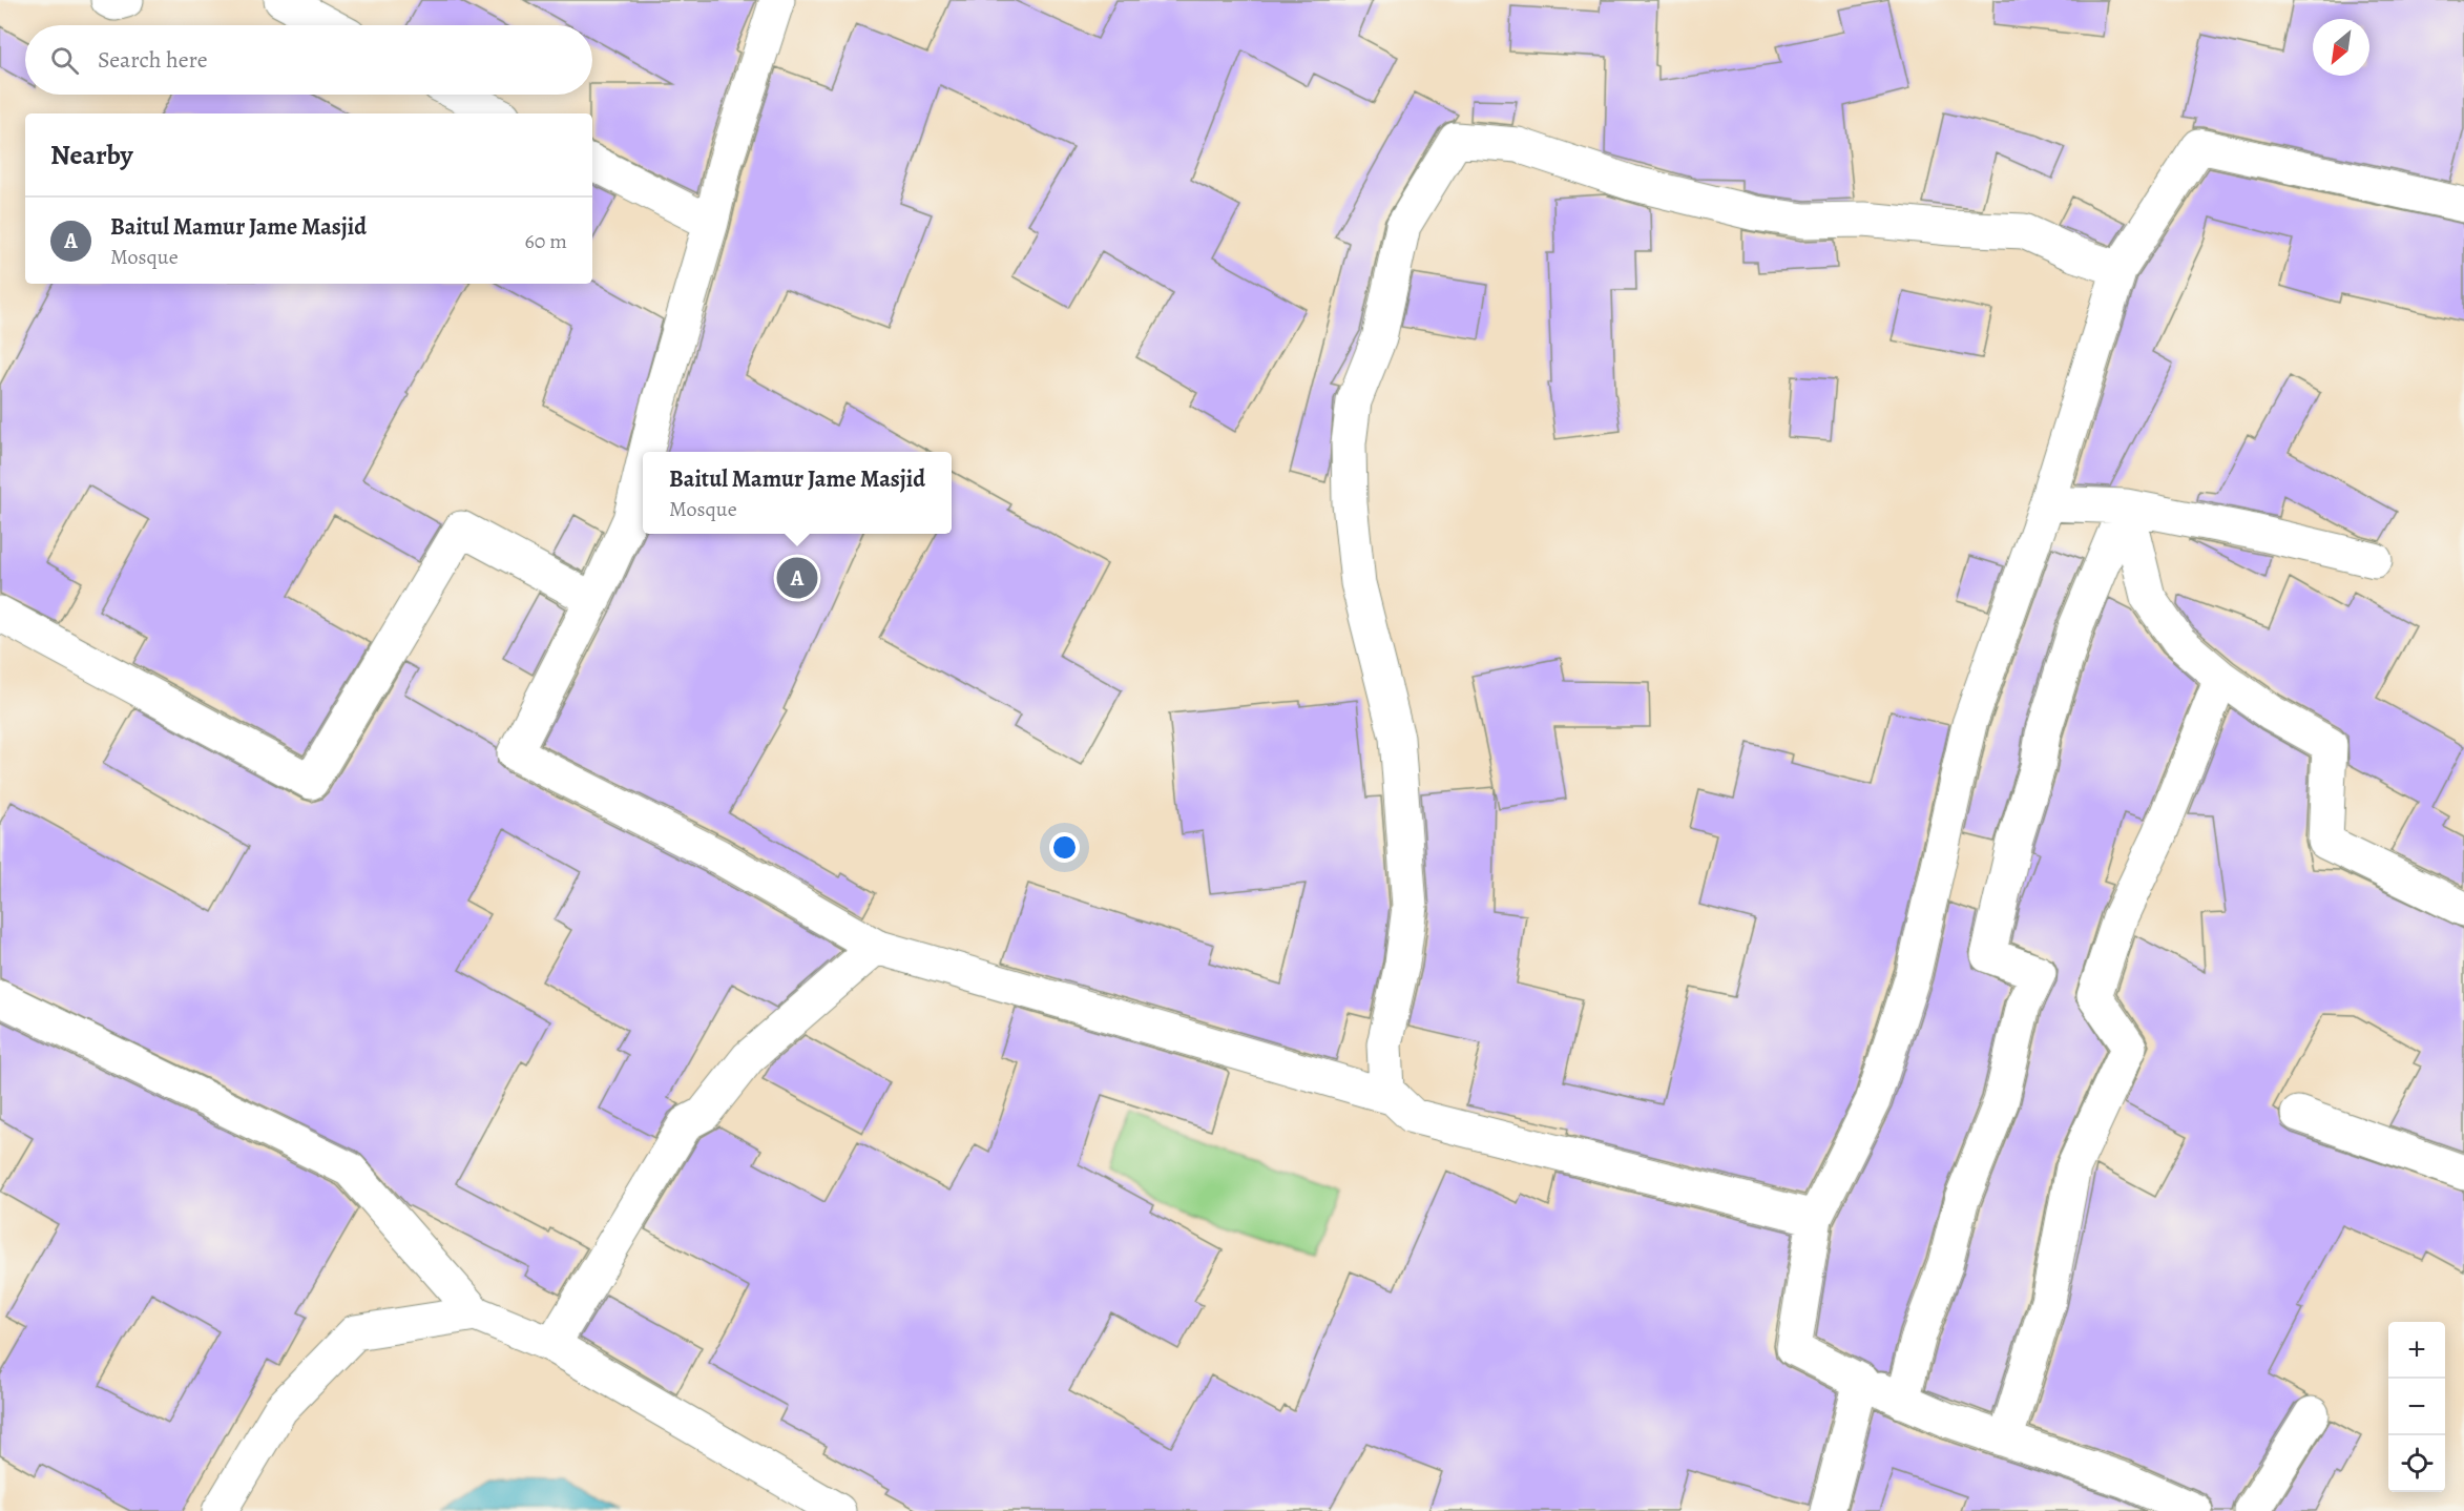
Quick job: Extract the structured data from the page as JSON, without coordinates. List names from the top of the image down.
{
  "north": "bottom left",
  "page": {
    "search": "Search here",
    "heading": "Nearby",
    "list": [
      {
        "mark": "A",
        "name": "Baitul Mamur Jame Masjid",
        "note": "Mosque",
        "value": "60 m"
      }
    ],
    "popup": ["Baitul Mamur Jame Masjid", "Mosque"],
    "pins": "A",
    "map_buttons": ["+", "−"]
  }
}
